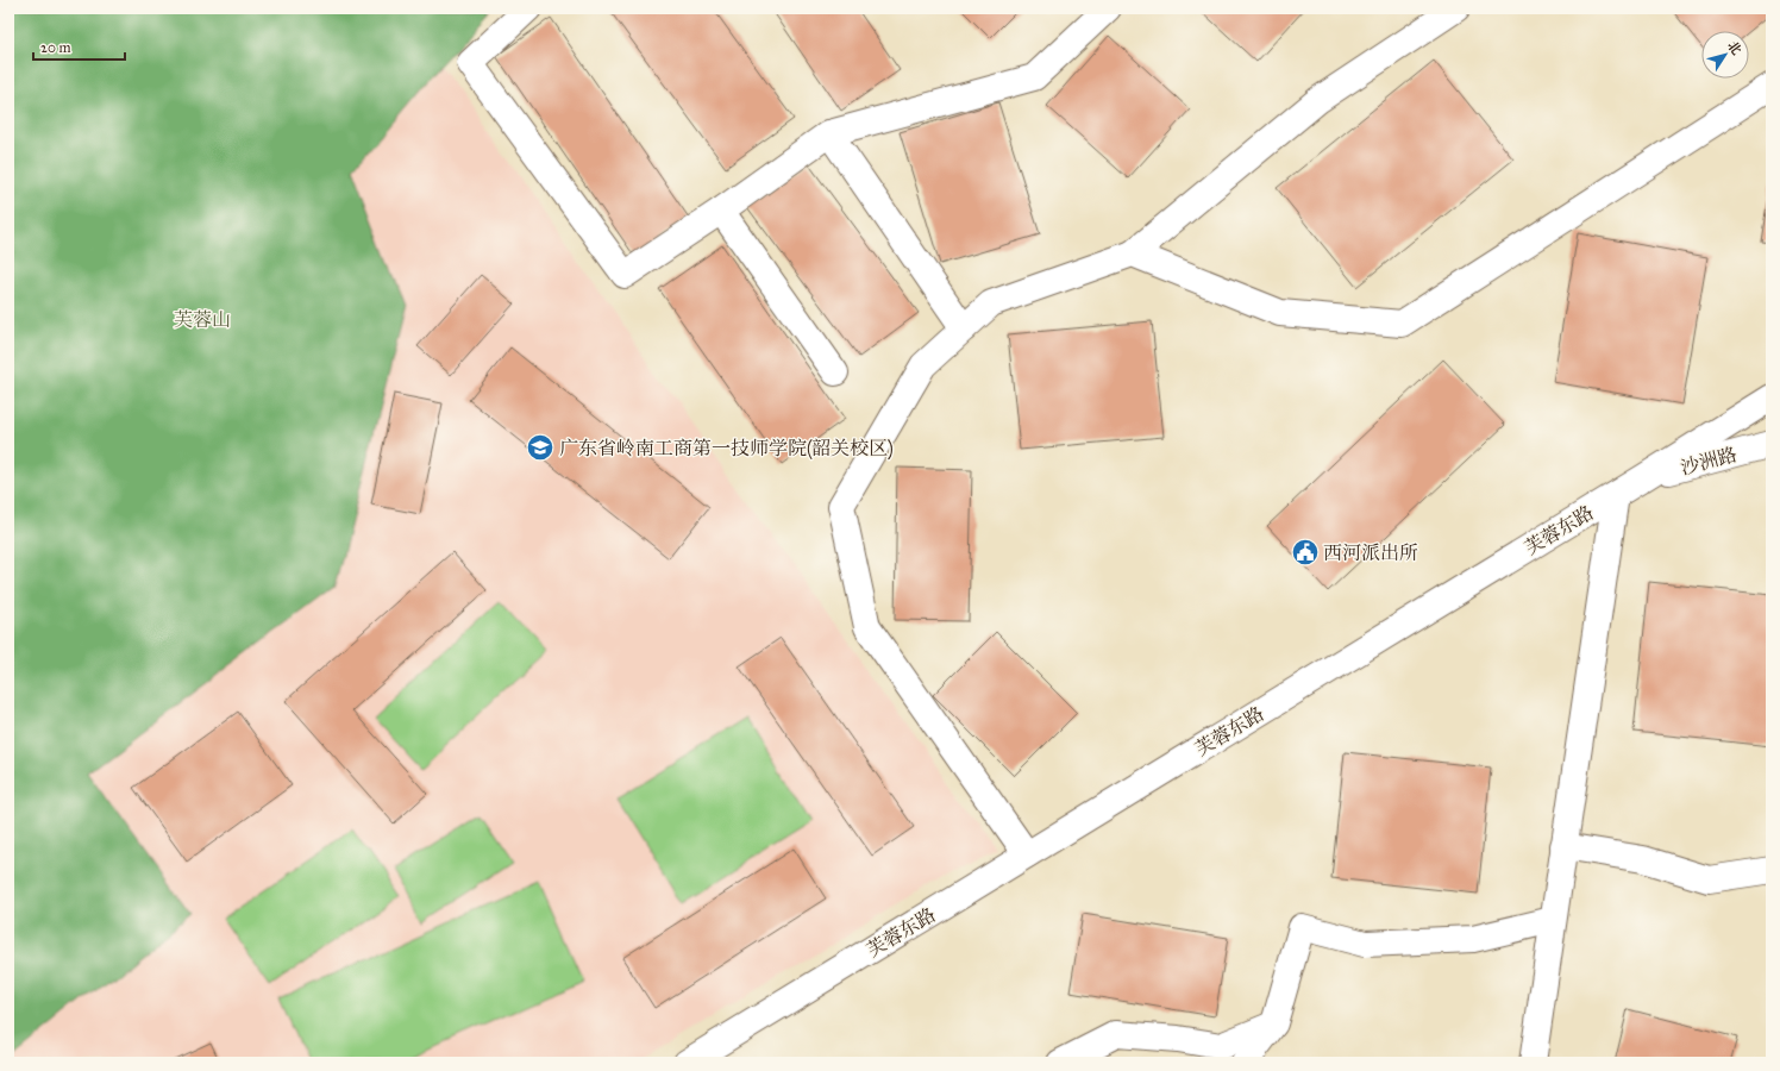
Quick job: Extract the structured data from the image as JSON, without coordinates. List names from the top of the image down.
{
  "streets": {
    "street": ["沙洲路", "芙蓉东路"]
  },
  "crossings": [
    ["沙洲路", "芙蓉东路"]
  ],
  "parks": ["芙蓉山"],
  "places": {
    "school or university": ["广东省岭南工商第一技师学院(韶关校区)"],
    "public building": ["西河派出所"]
  },
  "scale_bar": "20 m",
  "north": "top right"
}
